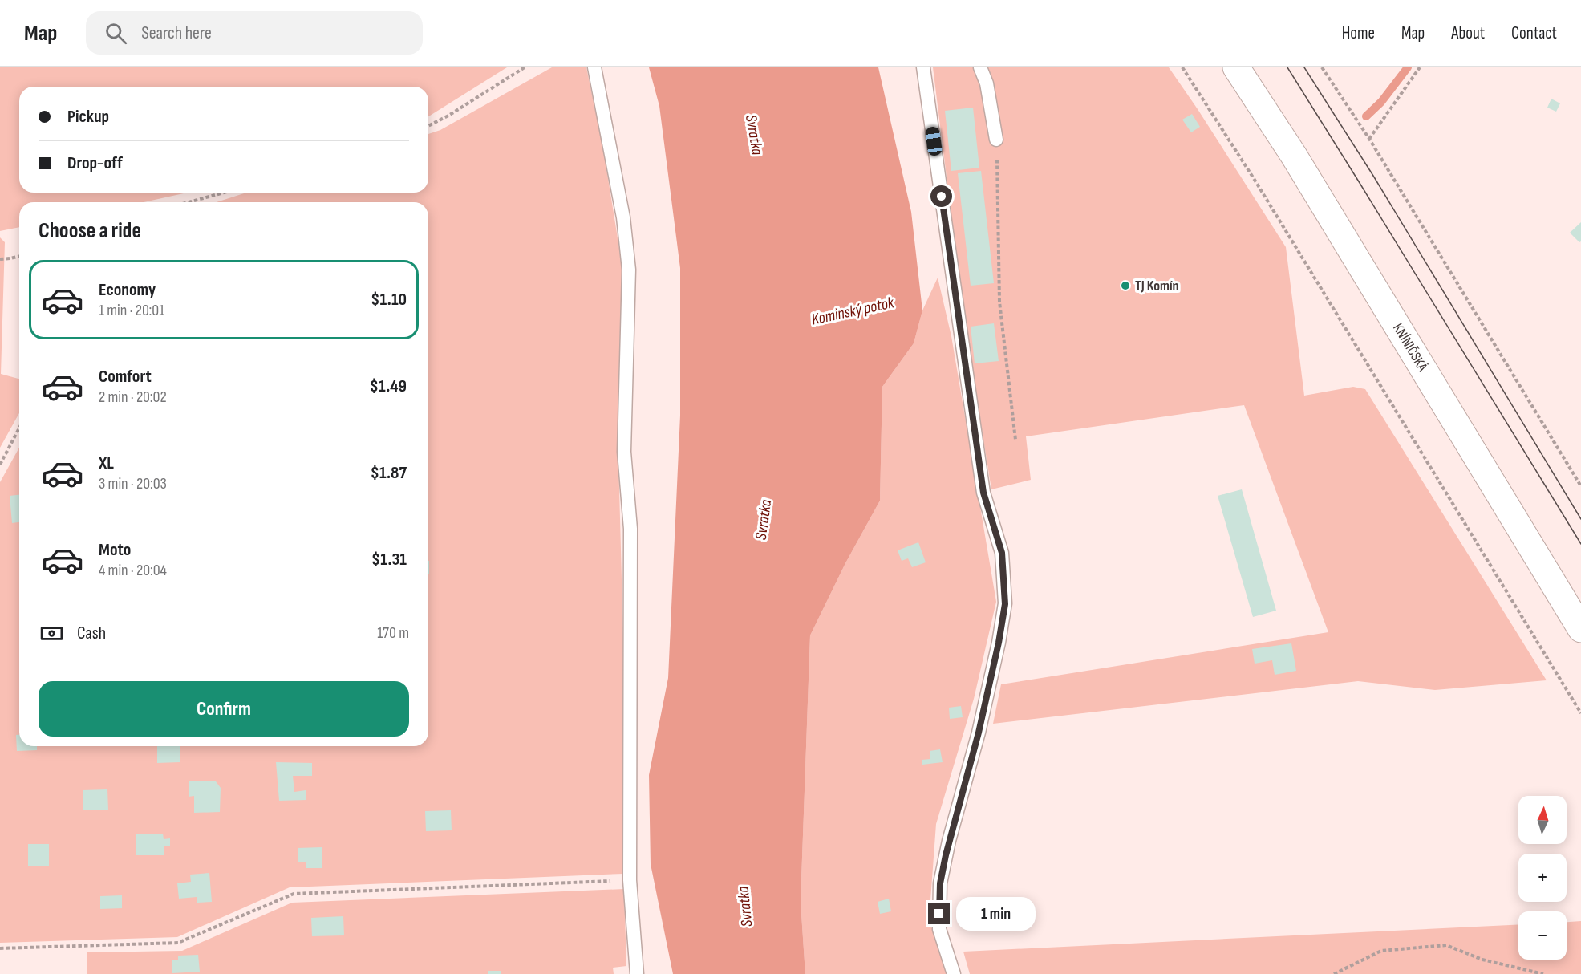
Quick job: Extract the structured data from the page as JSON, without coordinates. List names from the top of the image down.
{
  "streets": {
    "main road": ["KNÍNIČSKÁ"]
  },
  "water": ["Svratka", "Komínský potok"],
  "places": ["TJ Komín"],
  "north": "top",
  "page": {
    "header": "Map",
    "search": "Search here",
    "nav": [
      "Home",
      "Map",
      "About",
      "Contact"
    ],
    "banner": ["Pickup", "Drop-off"],
    "heading": "Choose a ride",
    "list": [
      {
        "name": "Economy",
        "note": "1 min · 20:01",
        "value": "$1.10"
      },
      {
        "name": "Comfort",
        "note": "2 min · 20:02",
        "value": "$1.49"
      },
      {
        "name": "XL",
        "note": "3 min · 20:03",
        "value": "$1.87"
      },
      {
        "name": "Moto",
        "note": "4 min · 20:04",
        "value": "$1.31"
      }
    ],
    "pay": ["Cash", "170 m"],
    "buttons": "Confirm",
    "map_buttons": ["+", "−"],
    "bubble": "1 min"
  }
}
